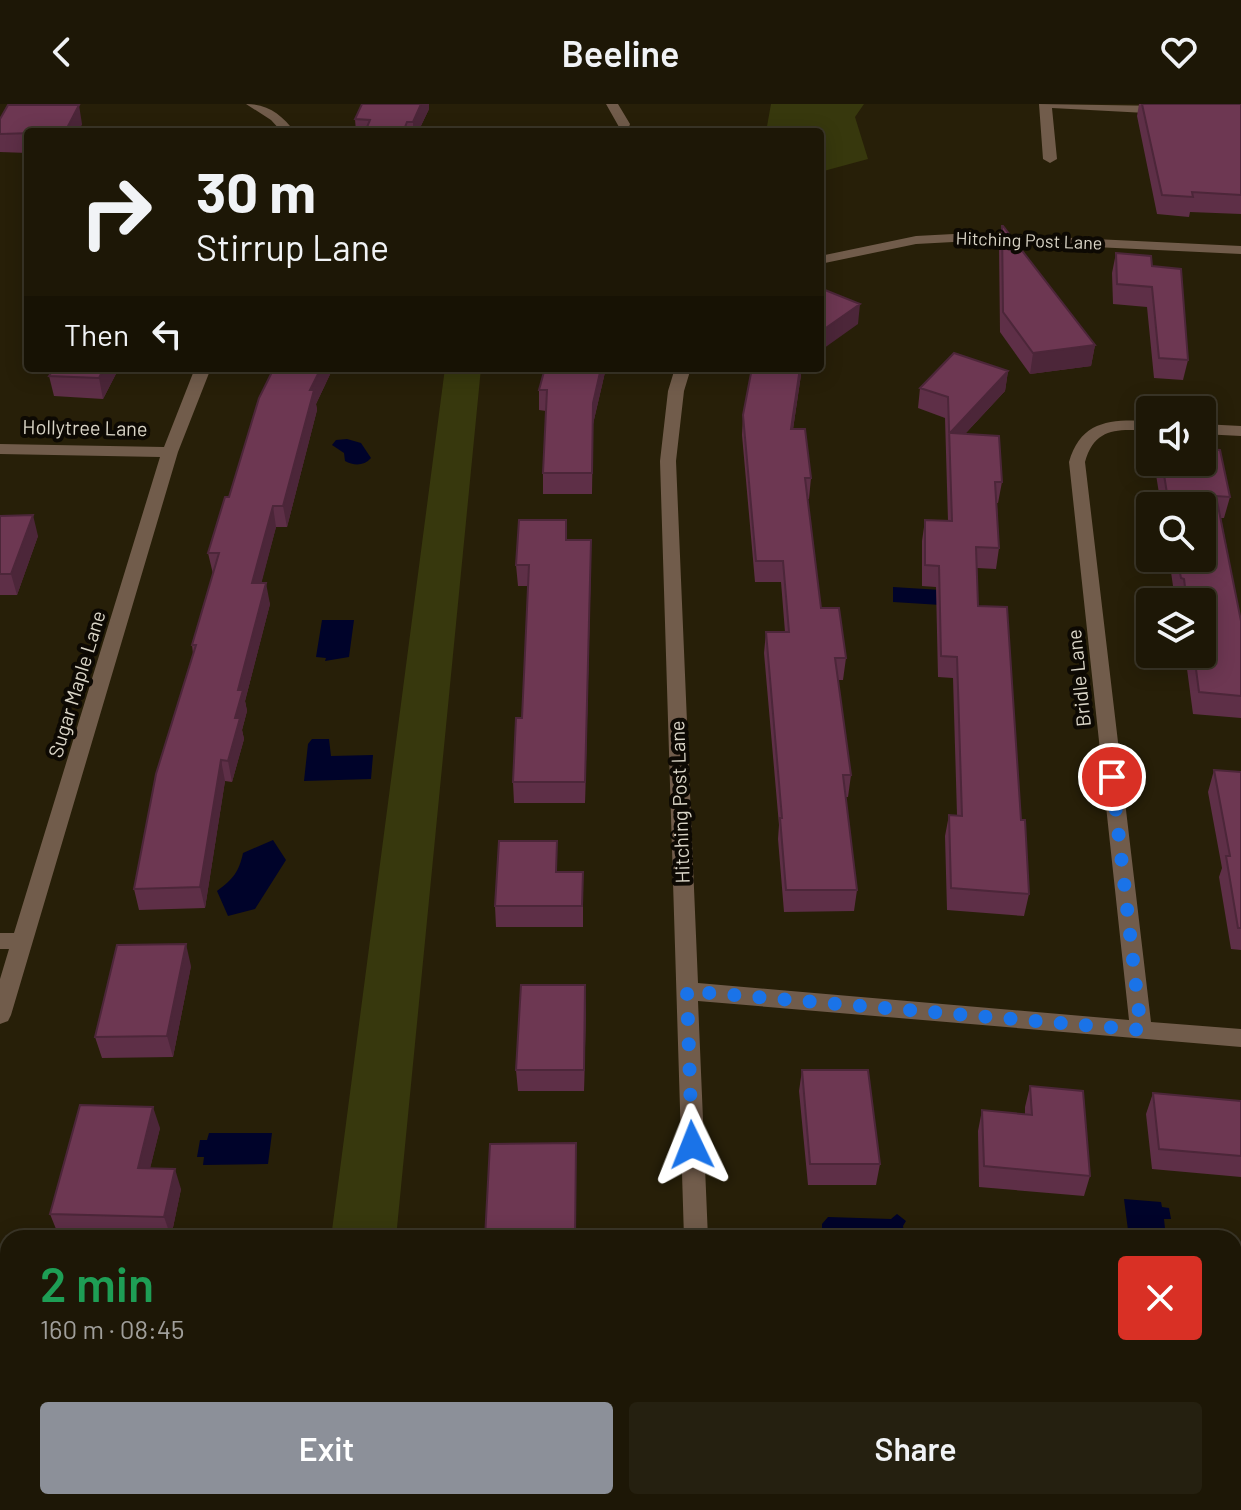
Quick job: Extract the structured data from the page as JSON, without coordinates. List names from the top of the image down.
{
  "streets": {
    "street": [
      "Hitching Post Lane",
      "Hollytree Lane",
      "Bridle Lane",
      "Sugar Maple Lane"
    ]
  },
  "crossings": [
    ["Hollytree Lane", "Sugar Maple Lane"]
  ],
  "page": {
    "header": "Beeline",
    "turn": ["30 m", "Stirrup Lane"],
    "then": "Then",
    "heading": ["2 min", "160 m · 08:45"],
    "buttons": ["Exit", "Share"]
  }
}
